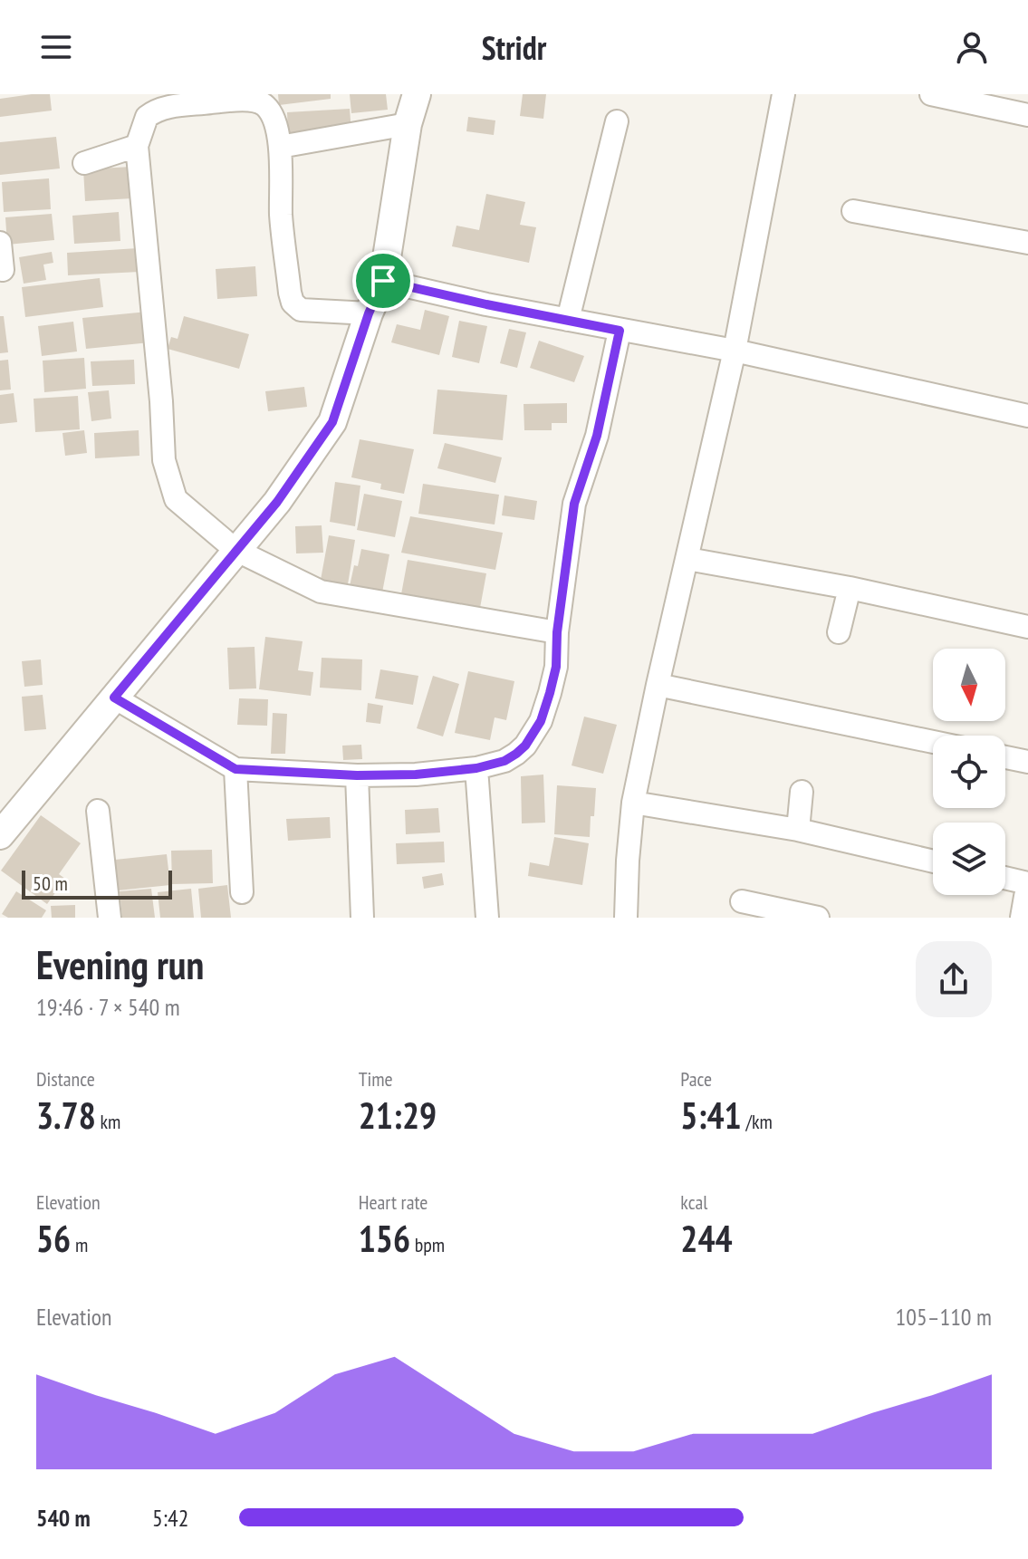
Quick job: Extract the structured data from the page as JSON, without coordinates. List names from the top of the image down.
{
  "scale_bar": "50 m",
  "north": "bottom",
  "page": {
    "header": "Stridr",
    "scale": "50 m",
    "heading": ["Evening run", "19:46 · 7 × 540 m"],
    "stats": [
      ["Distance", "3.78 km"],
      ["Time", "21:29"],
      ["Pace", "5:41 /km"],
      ["Elevation", "56 m"],
      ["Heart rate", "156 bpm"],
      ["kcal", "244"]
    ],
    "chart": ["Elevation", "105–110 m"],
    "list": [
      {
        "name": "540 m",
        "note": "5:42"
      }
    ]
  }
}
